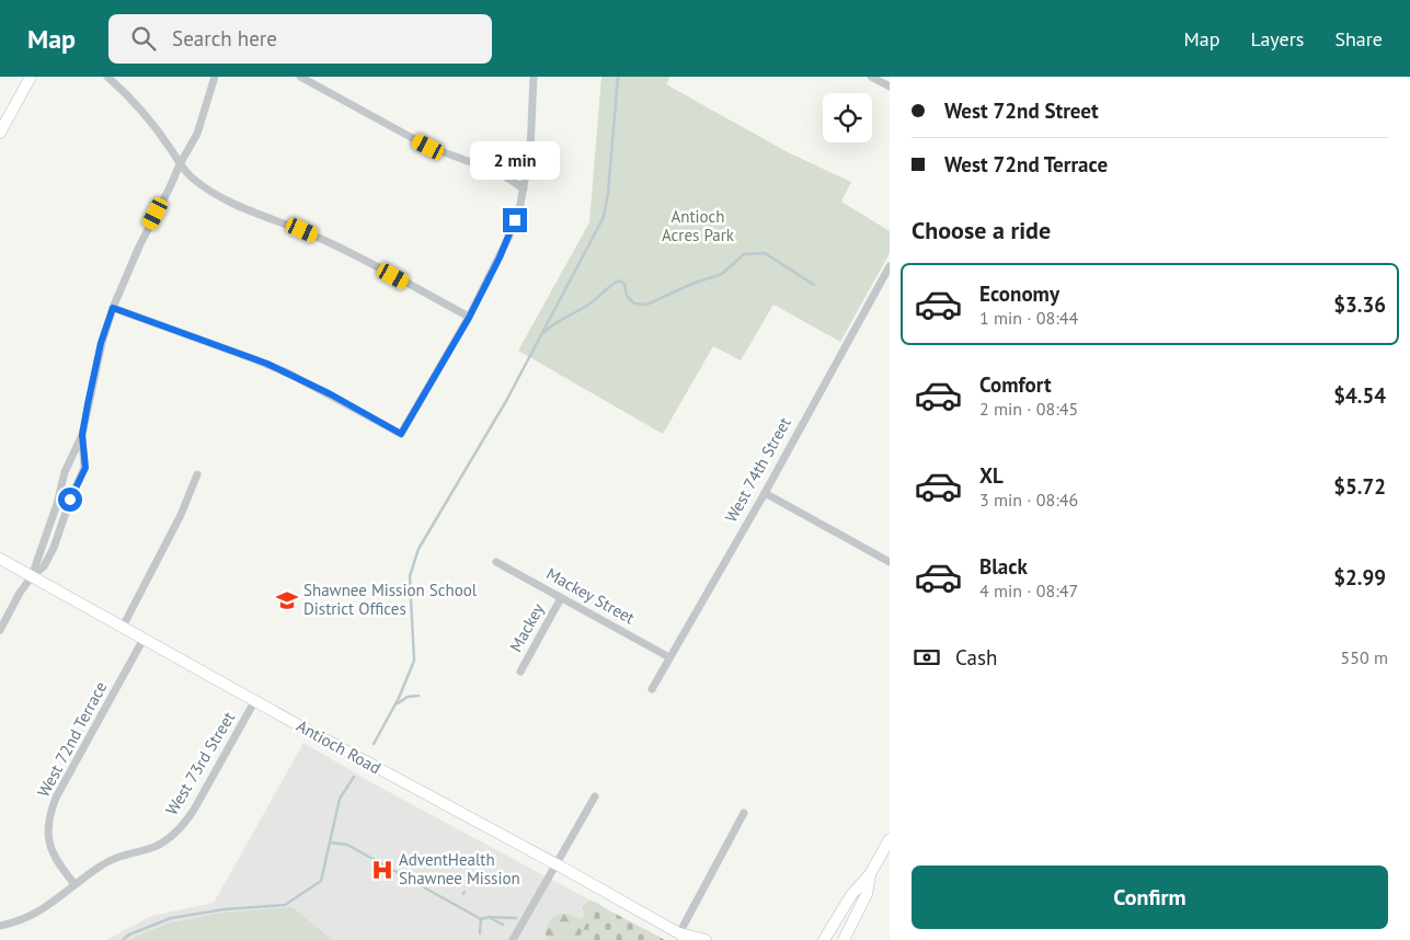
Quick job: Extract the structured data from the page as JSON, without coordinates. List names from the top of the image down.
{
  "streets": {
    "main road": ["Antioch Road"],
    "street": [
      "West 74th Street",
      "Mackey Street",
      "Mackey",
      "West 72nd Terrace",
      "West 73rd Street"
    ]
  },
  "crossings": [
    ["West 74th Street", "Mackey Street"],
    ["Mackey Street", "Mackey"],
    ["West 72nd Terrace", "Antioch Road"],
    ["West 72nd Terrace", "West 73rd Street"],
    ["Antioch Road", "West 73rd Street"]
  ],
  "parks": ["Antioch Acres Park"],
  "places": {
    "school or university": ["Shawnee Mission School District Offices"],
    "hospital": ["AdventHealth Shawnee Mission"]
  },
  "page": {
    "header": "Map",
    "search": "Search here",
    "nav": ["Map", "Layers", "Share"],
    "banner": ["West 72nd Street", "West 72nd Terrace"],
    "bubble": "2 min",
    "heading": "Choose a ride",
    "list": [
      {
        "name": "Economy",
        "note": "1 min · 08:44",
        "value": "$3.36"
      },
      {
        "name": "Comfort",
        "note": "2 min · 08:45",
        "value": "$4.54"
      },
      {
        "name": "XL",
        "note": "3 min · 08:46",
        "value": "$5.72"
      },
      {
        "name": "Black",
        "note": "4 min · 08:47",
        "value": "$2.99"
      }
    ],
    "pay": ["Cash", "550 m"],
    "buttons": "Confirm"
  }
}
